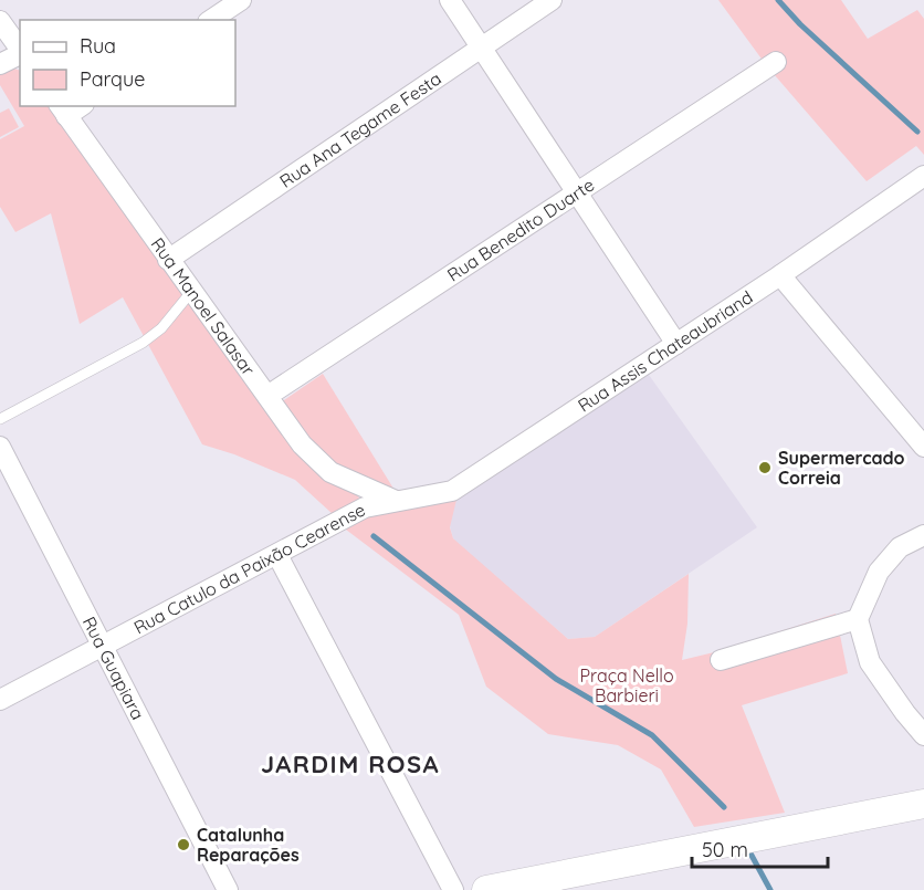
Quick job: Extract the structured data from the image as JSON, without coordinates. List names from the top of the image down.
{
  "streets": {
    "street": [
      "Rua Ana Tegame Festa",
      "Rua Benedito Duarte",
      "Rua Manoel Salasar",
      "Rua Assis Chateaubriand",
      "Rua Catulo da Paixão Cearense",
      "Rua Guapiara"
    ]
  },
  "crossings": [
    ["Rua Ana Tegame Festa", "Rua Manoel Salasar"],
    ["Rua Benedito Duarte", "Rua Manoel Salasar"],
    ["Rua Manoel Salasar", "Rua Catulo da Paixão Cearense"],
    ["Rua Assis Chateaubriand", "Rua Catulo da Paixão Cearense"],
    ["Rua Catulo da Paixão Cearense", "Rua Guapiara"]
  ],
  "districts": ["JARDIM ROSA"],
  "parks": ["Praça Nello Barbieri"],
  "places": ["Supermercado Correia", "Catalunha Reparações"],
  "legend": ["Rua", "Parque"],
  "scale_bar": "50 m"
}
